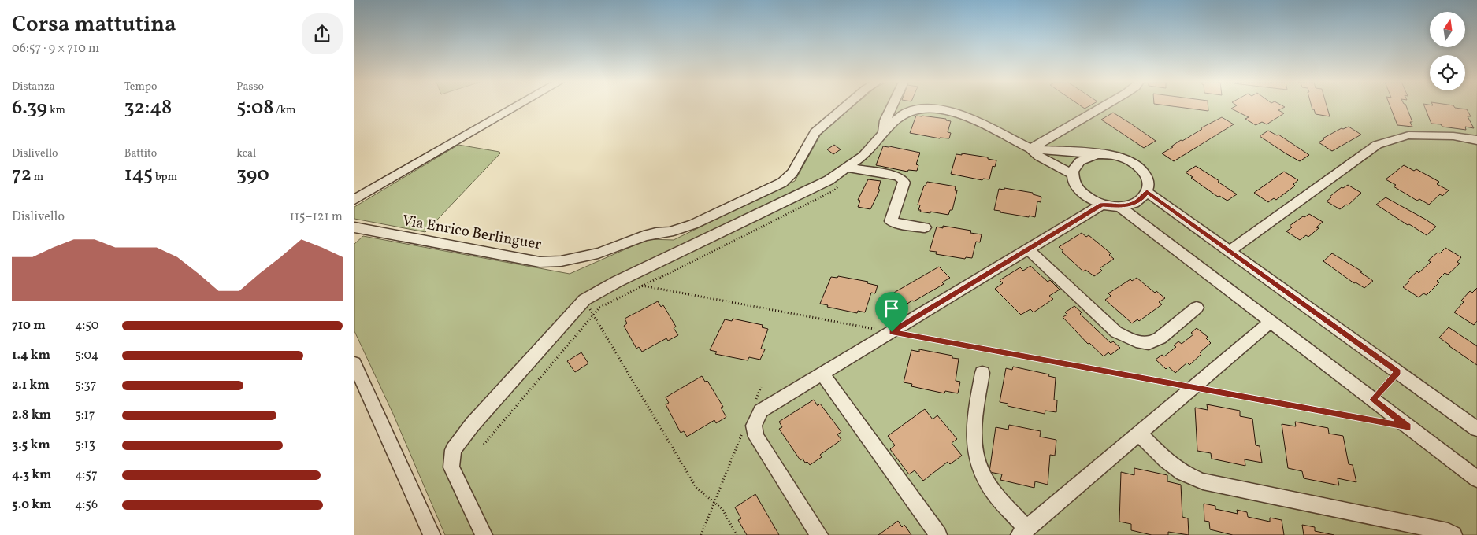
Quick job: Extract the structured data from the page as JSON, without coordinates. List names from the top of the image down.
{
  "streets": {
    "street": ["Via Enrico Berlinguer"]
  },
  "north": "top",
  "page": {
    "heading": ["Corsa mattutina", "06:57 · 9 × 710 m"],
    "stats": [
      ["Distanza", "6.39 km"],
      ["Tempo", "32:48"],
      ["Passo", "5:08 /km"],
      ["Dislivello", "72 m"],
      ["Battito", "145 bpm"],
      ["kcal", "390"]
    ],
    "chart": ["Dislivello", "115–121 m"],
    "list": [
      {
        "name": "710 m",
        "note": "4:50"
      },
      {
        "name": "1.4 km",
        "note": "5:04"
      },
      {
        "name": "2.1 km",
        "note": "5:37"
      },
      {
        "name": "2.8 km",
        "note": "5:17"
      },
      {
        "name": "3.5 km",
        "note": "5:13"
      },
      {
        "name": "4.3 km",
        "note": "4:57"
      },
      {
        "name": "5.0 km",
        "note": "4:56"
      }
    ]
  }
}
